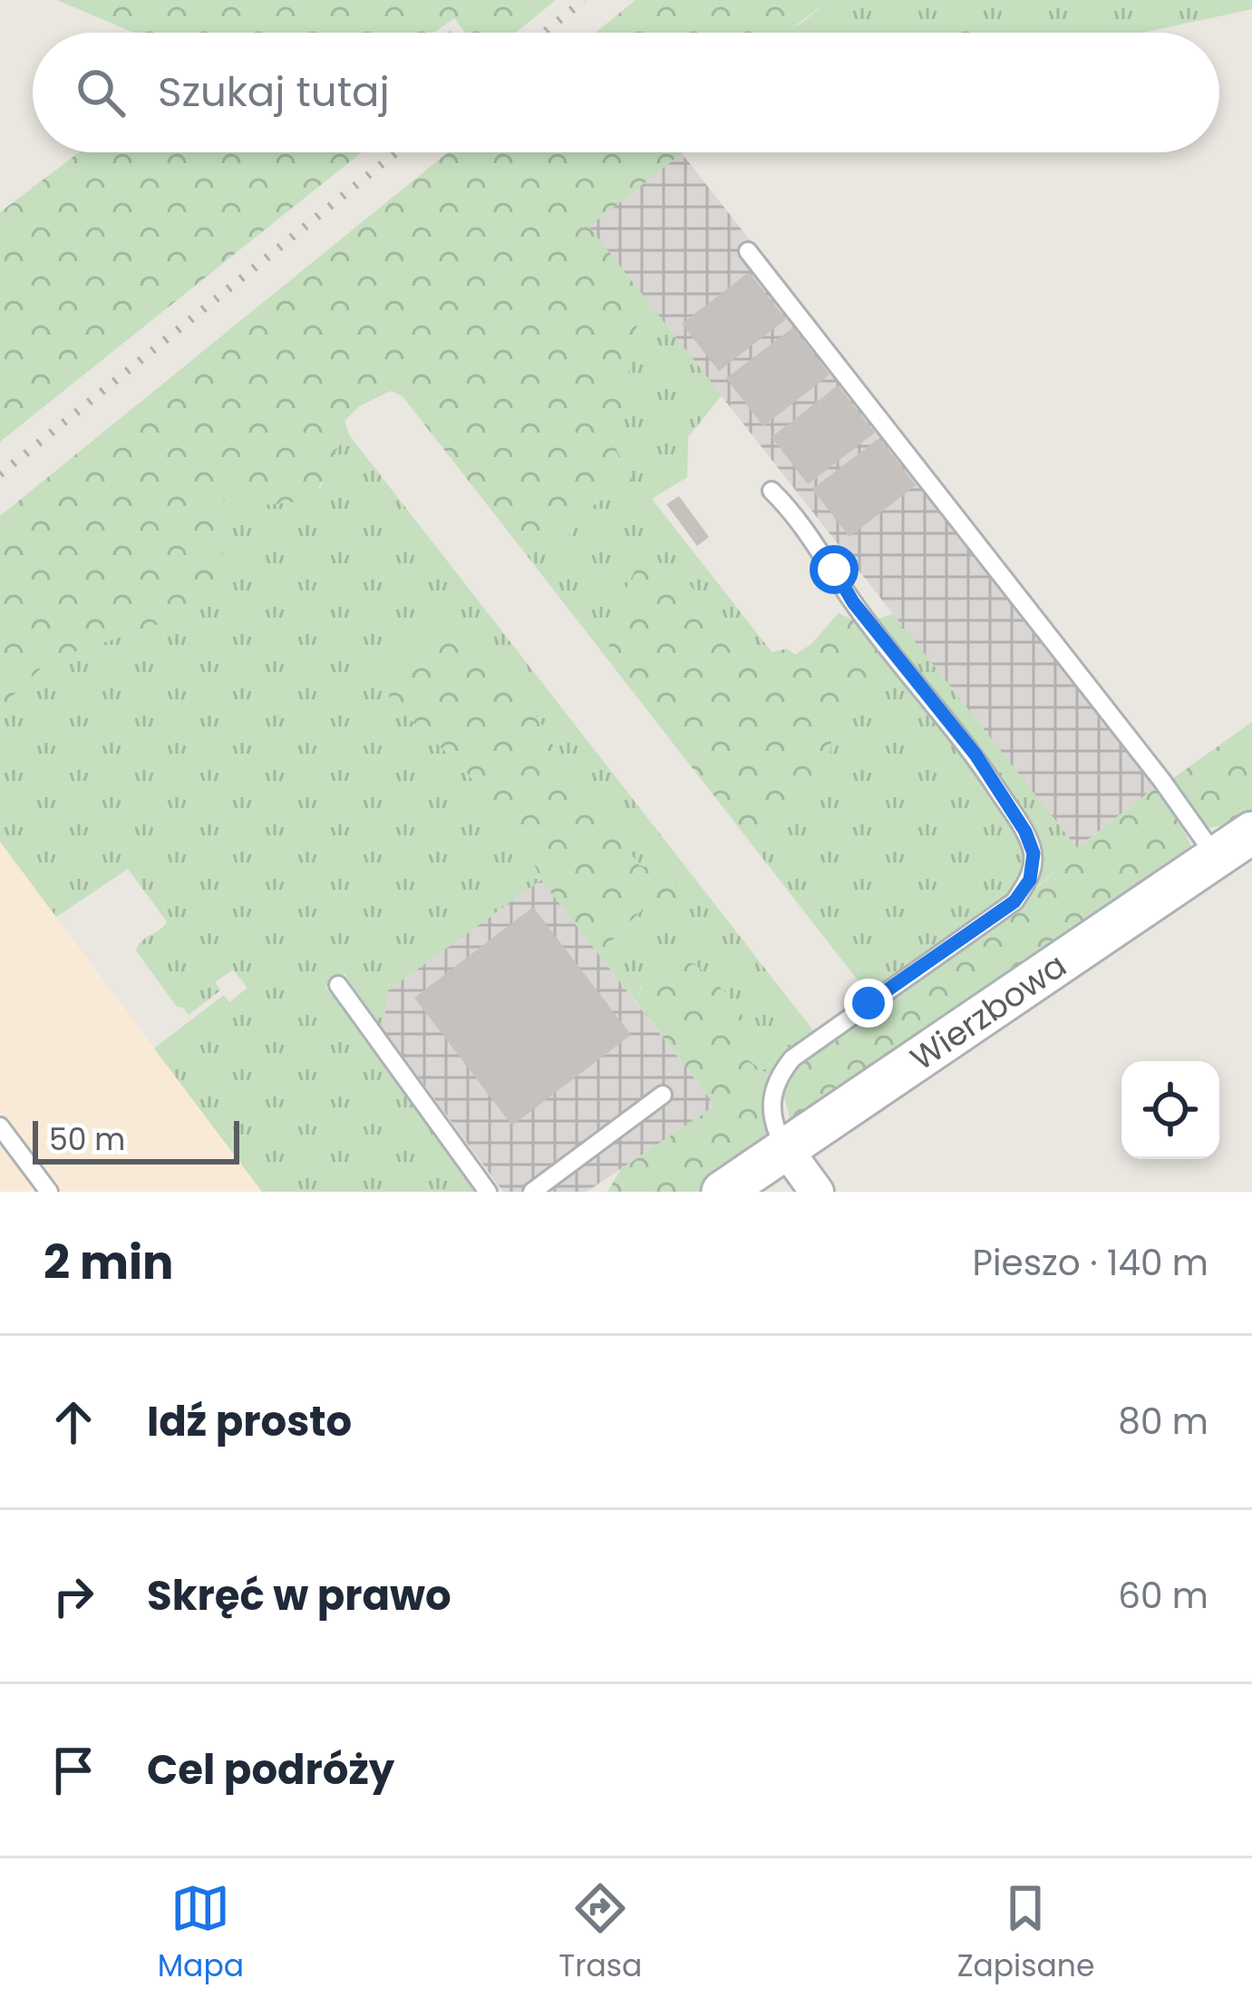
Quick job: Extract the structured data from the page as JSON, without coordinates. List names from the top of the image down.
{
  "streets": {
    "street": ["Wierzbowa"]
  },
  "scale_bar": "50 m",
  "page": {
    "search": "Szukaj tutaj",
    "scale": "50 m",
    "heading": ["2 min", "Pieszo · 140 m"],
    "list": [
      ["Idź prosto", "80 m"],
      ["Skręć w prawo", "60 m"],
      "Cel podróży"
    ],
    "nav": ["Mapa", "Trasa", "Zapisane"]
  }
}
